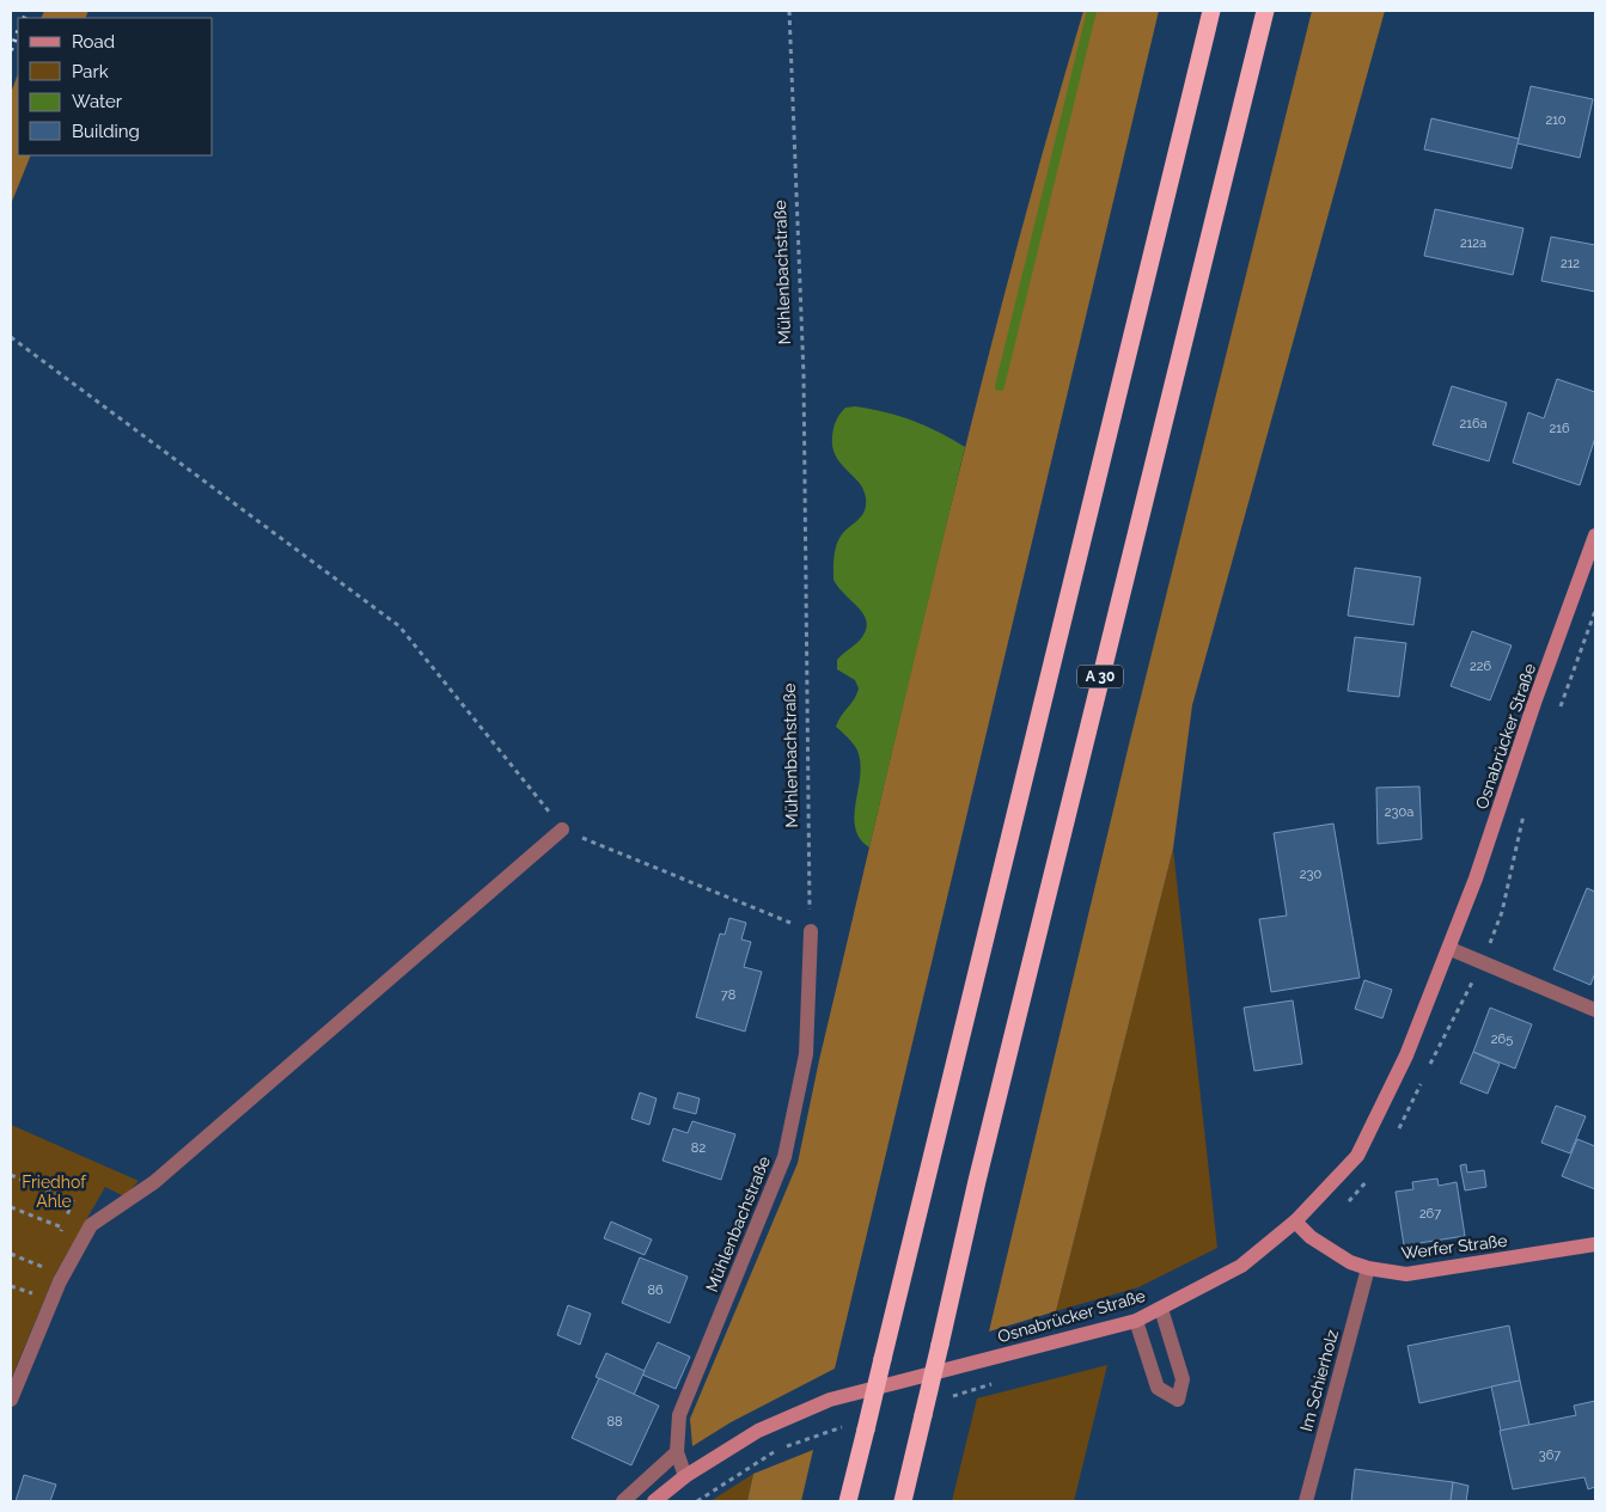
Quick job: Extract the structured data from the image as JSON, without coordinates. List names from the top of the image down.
{
  "streets": {
    "highway": ["A 30"],
    "main road": ["Osnabrücker Straße", "Werfer Straße"],
    "street": ["Mühlenbachstraße", "Im Schierholz"]
  },
  "crossings": [
    ["Mühlenbachstraße", "Osnabrücker Straße"],
    ["Osnabrücker Straße", "Werfer Straße"],
    ["Werfer Straße", "Im Schierholz"]
  ],
  "parks": ["Friedhof Ahle"],
  "house_numbers": [
    "210",
    "212a",
    "212",
    "216a",
    "216",
    "226",
    "230a",
    "230",
    "78",
    "265",
    "82",
    "267",
    "86",
    "88",
    "367"
  ],
  "legend": [
    "Road",
    "Park",
    "Water",
    "Building"
  ]
}
